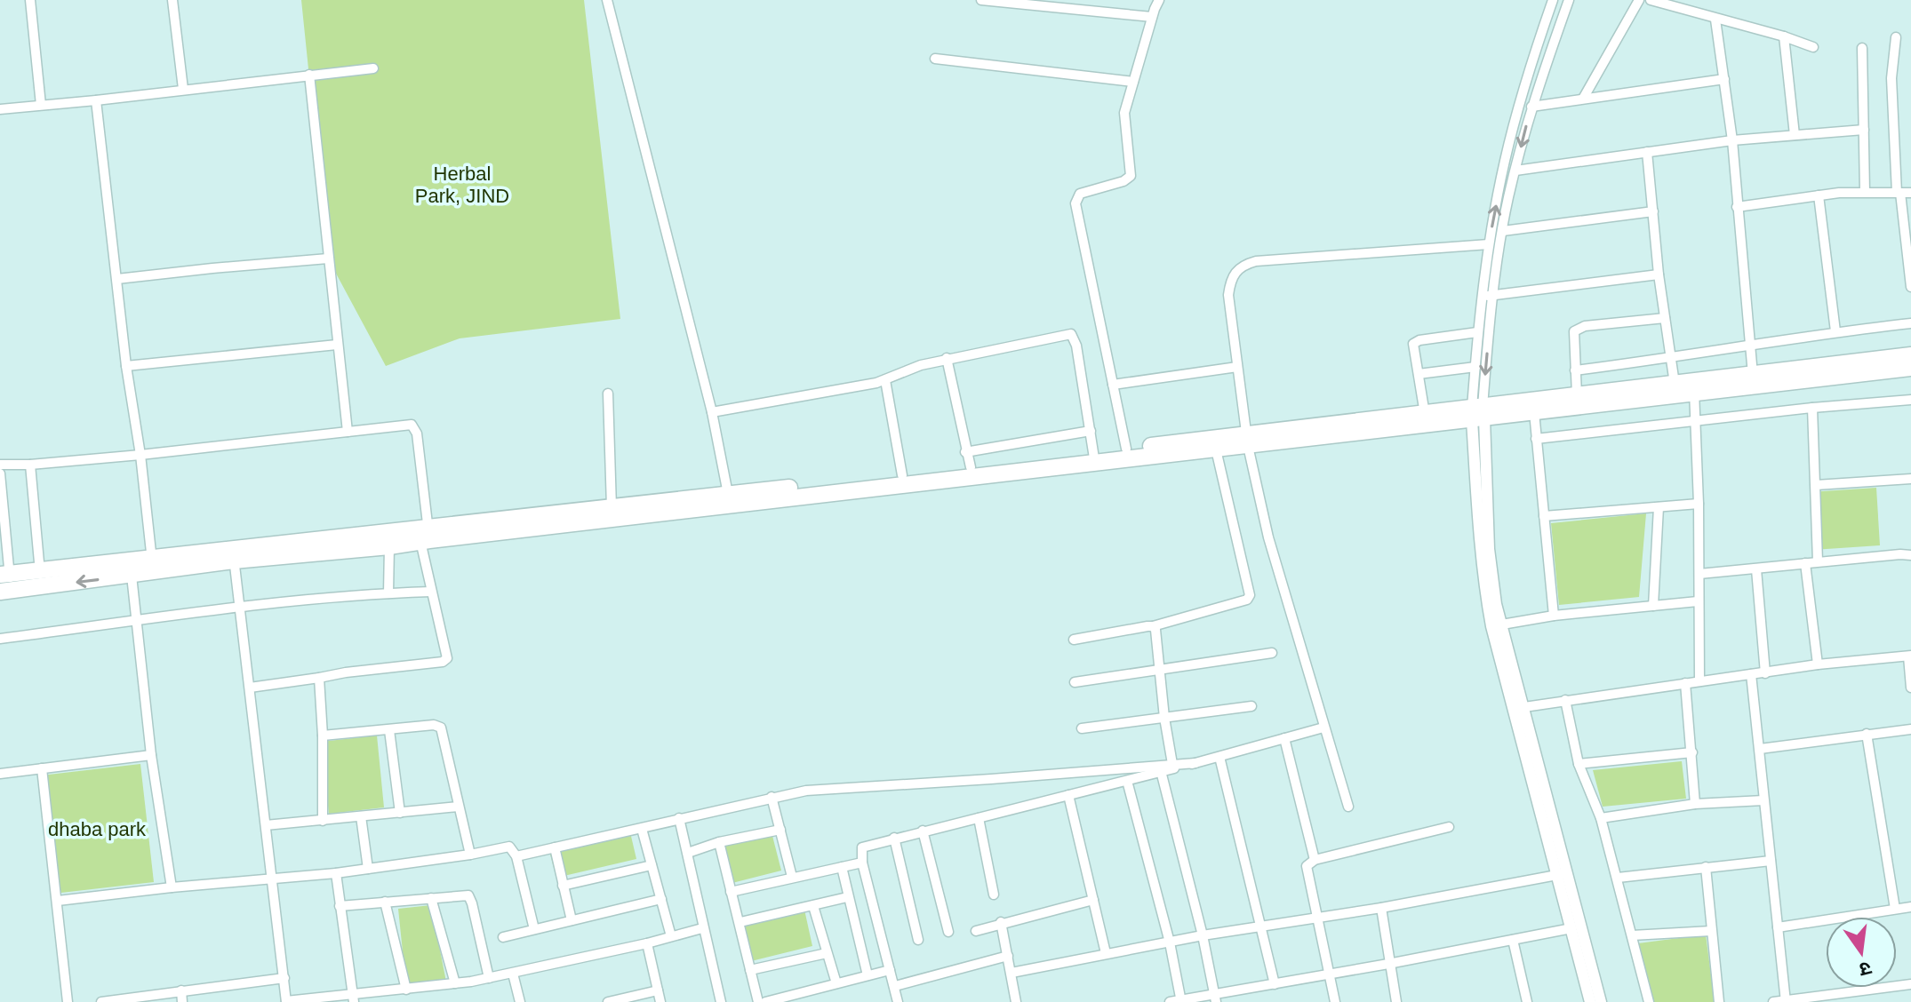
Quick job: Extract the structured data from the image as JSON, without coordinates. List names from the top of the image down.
{
  "parks": ["Herbal Park, JIND", "dhaba park"],
  "north": "bottom"
}
